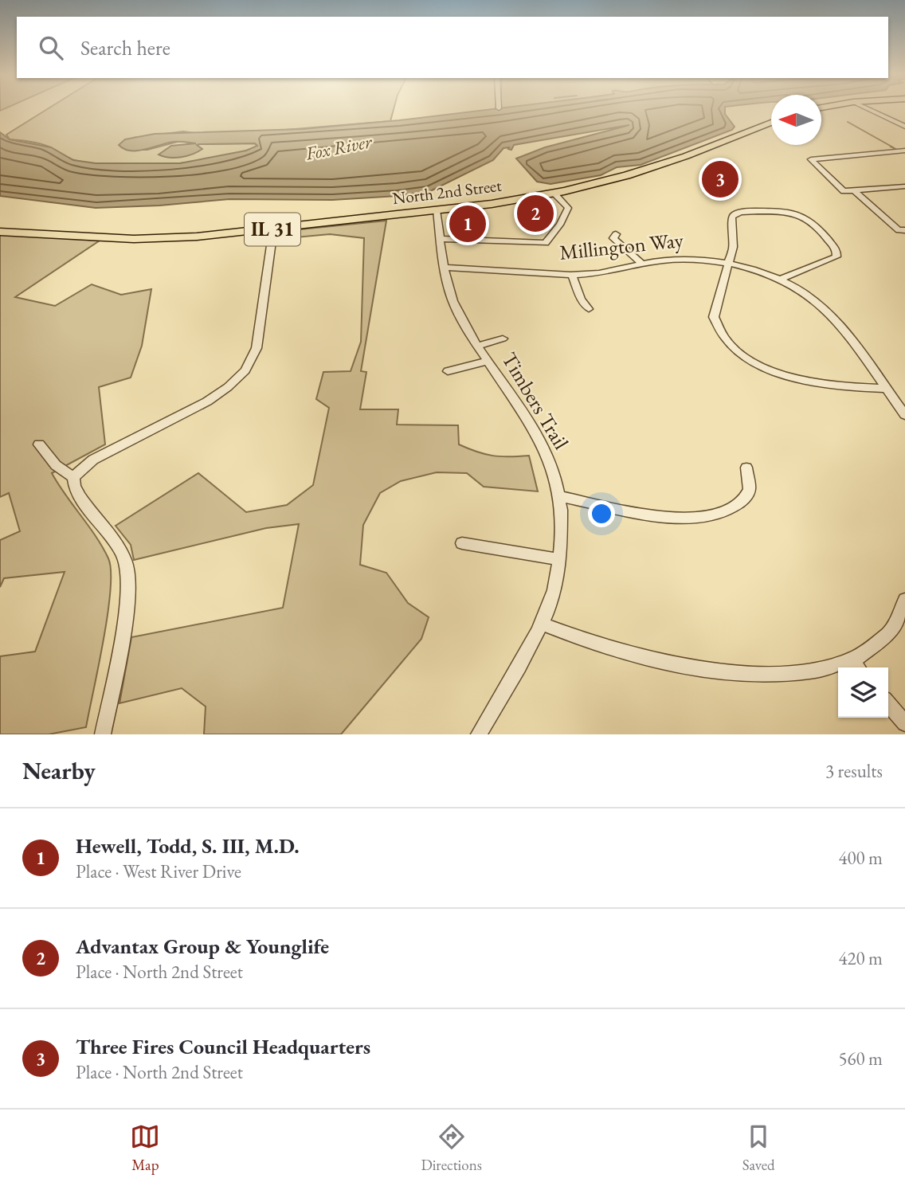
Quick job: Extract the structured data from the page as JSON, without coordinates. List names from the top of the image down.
{
  "streets": {
    "main road": ["North 2nd Street", "IL 31"],
    "street": ["Millington Way", "Timbers Trail"]
  },
  "crossings": [
    ["North 2nd Street", "IL 31"],
    ["North 2nd Street", "Timbers Trail"],
    ["Millington Way", "Timbers Trail"]
  ],
  "water": ["Fox River"],
  "north": "left",
  "page": {
    "search": "Search here",
    "pins": ["3", "2", "1"],
    "heading": ["Nearby", "3 results"],
    "list": [
      {
        "mark": "1",
        "name": "Hewell, Todd, S. III, M.D.",
        "note": "Place · West River Drive",
        "value": "400 m"
      },
      {
        "mark": "2",
        "name": "Advantax Group & Younglife",
        "note": "Place · North 2nd Street",
        "value": "420 m"
      },
      {
        "mark": "3",
        "name": "Three Fires Council Headquarters",
        "note": "Place · North 2nd Street",
        "value": "560 m"
      }
    ],
    "nav": ["Map", "Directions", "Saved"]
  }
}
